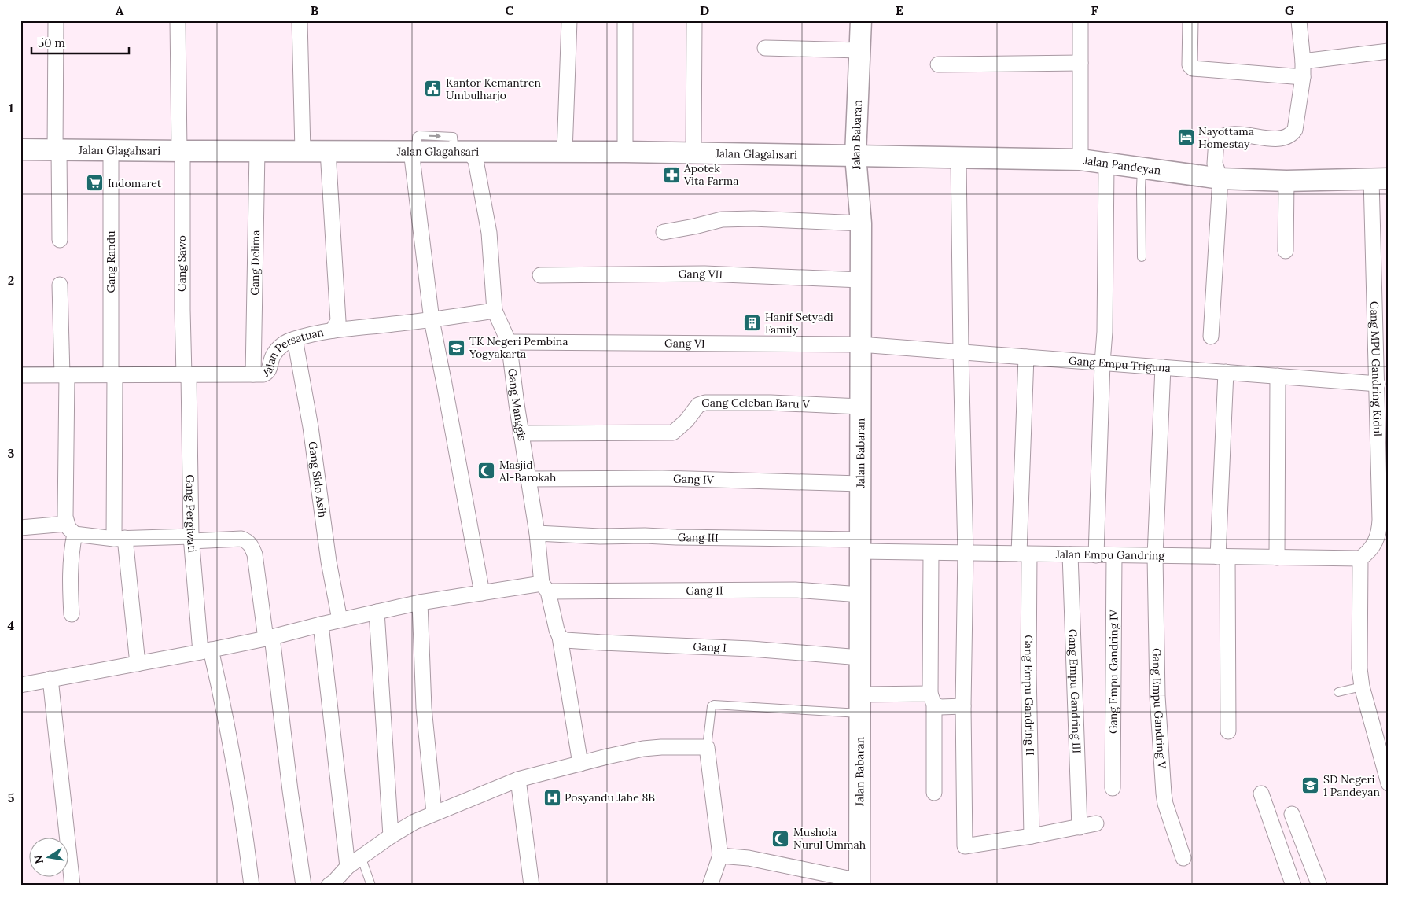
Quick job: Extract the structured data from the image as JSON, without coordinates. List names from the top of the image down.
{
  "streets": {
    "street": [
      "Jalan Babaran",
      "Jalan Glagahsari",
      "Jalan Pandeyan",
      "Gang Randu",
      "Gang Delima",
      "Gang Sawo",
      "Gang VII",
      "Gang VI",
      "Jalan Persatuan",
      "Gang Empu Triguna",
      "Gang MPU Gandring Kidul",
      "Gang Manggis",
      "Gang Celeban Baru V",
      "Gang IV",
      "Gang Sido Asih",
      "Gang Pergiwati",
      "Gang III",
      "Jalan Empu Gandring",
      "Gang II",
      "Gang I",
      "Gang Empu Gandring IV",
      "Gang Empu Gandring III",
      "Gang Empu Gandring II",
      "Gang Empu Gandring V"
    ]
  },
  "crossings": [
    ["Jalan Babaran", "Jalan Glagahsari"],
    ["Jalan Babaran", "Jalan Pandeyan"],
    ["Jalan Babaran", "Gang VII"],
    ["Jalan Babaran", "Gang VI"],
    ["Jalan Babaran", "Gang Empu Triguna"],
    ["Jalan Babaran", "Gang Celeban Baru V"],
    ["Jalan Babaran", "Gang IV"],
    ["Jalan Babaran", "Gang III"],
    ["Jalan Babaran", "Jalan Empu Gandring"],
    ["Jalan Babaran", "Gang II"],
    ["Jalan Babaran", "Gang I"],
    ["Jalan Glagahsari", "Jalan Pandeyan"],
    ["Jalan Glagahsari", "Gang Randu"],
    ["Jalan Glagahsari", "Gang Delima"],
    ["Jalan Glagahsari", "Gang Sawo"],
    ["Jalan Glagahsari", "Gang Manggis"],
    ["Jalan Pandeyan", "Gang MPU Gandring Kidul"],
    ["Gang Randu", "Jalan Persatuan"],
    ["Gang Randu", "Gang II"],
    ["Gang Delima", "Jalan Persatuan"],
    ["Gang Sawo", "Jalan Persatuan"],
    ["Gang Sawo", "Gang Pergiwati"],
    ["Gang VI", "Gang Empu Triguna"],
    ["Gang VI", "Gang Manggis"],
    ["Jalan Persatuan", "Gang Manggis"],
    ["Jalan Persatuan", "Gang Sido Asih"],
    ["Jalan Persatuan", "Gang Pergiwati"],
    ["Gang Empu Triguna", "Gang MPU Gandring Kidul"],
    ["Gang Empu Triguna", "Gang Empu Gandring II"],
    ["Gang Empu Triguna", "Gang Empu Gandring V"],
    ["Gang MPU Gandring Kidul", "Jalan Empu Gandring"],
    ["Gang Manggis", "Gang Celeban Baru V"],
    ["Gang Manggis", "Gang IV"],
    ["Gang Manggis", "Gang III"],
    ["Gang Manggis", "Gang II"],
    ["Gang Manggis", "Gang I"],
    ["Gang Sido Asih", "Gang II"],
    ["Gang Pergiwati", "Gang II"],
    ["Gang III", "Jalan Empu Gandring"],
    ["Jalan Empu Gandring", "Gang Empu Gandring IV"],
    ["Jalan Empu Gandring", "Gang Empu Gandring III"],
    ["Jalan Empu Gandring", "Gang Empu Gandring II"],
    ["Jalan Empu Gandring", "Gang Empu Gandring V"]
  ],
  "places": {
    "public building": ["Kantor Kemantren Umbulharjo"],
    "hotel": ["Nayottama Homestay"],
    "pharmacy": ["Apotek Vita Farma"],
    "supermarket": ["Indomaret"],
    "building": ["Hanif Setyadi Family"],
    "school or university": ["TK Negeri Pembina Yogyakarta", "SD Negeri 1 Pandeyan"],
    "mosque": ["Masjid Al-Barokah", "Mushola Nurul Ummah"],
    "hospital": ["Posyandu Jahe 8B"]
  },
  "scale_bar": "50 m",
  "north": "left",
  "grid": {
    "columns": [
      "A",
      "B",
      "C",
      "D",
      "E",
      "F",
      "G"
    ],
    "rows": [
      "1",
      "2",
      "3",
      "4",
      "5"
    ]
  }
}
